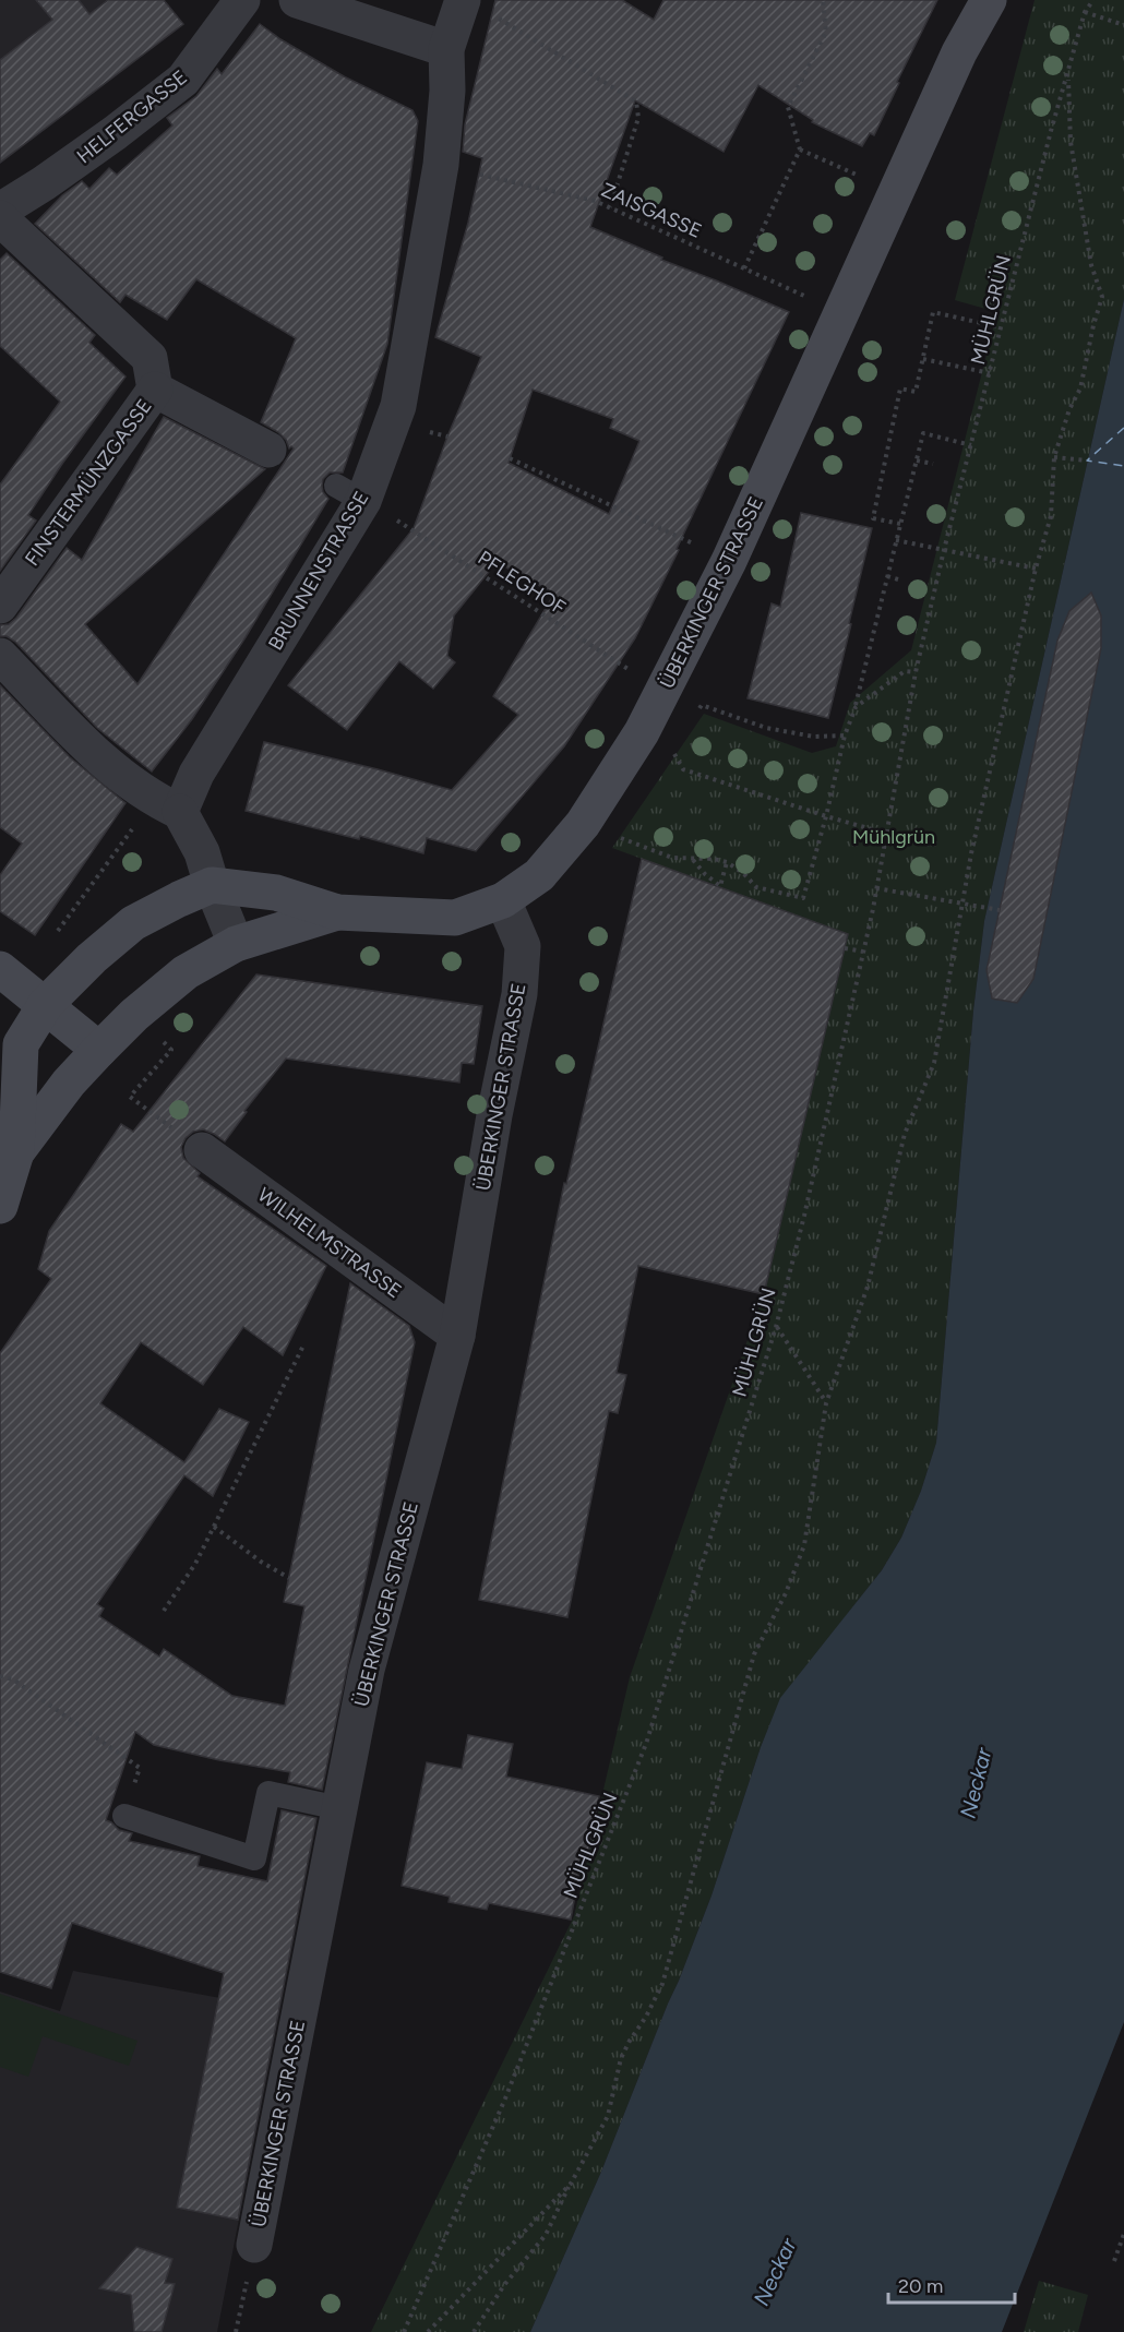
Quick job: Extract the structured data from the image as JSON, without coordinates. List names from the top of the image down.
{
  "streets": {
    "main road": ["ÜBERKINGER STRASSE"],
    "street": [
      "HELFERGASSE",
      "FINSTERMÜNZGASSE",
      "BRUNNENSTRASSE",
      "WILHELMSTRASSE"
    ],
    "path": ["ZAISGASSE", "MÜHLGRÜN", "PFLEGHOF"]
  },
  "crossings": [
    ["ZAISGASSE", "BRUNNENSTRASSE"],
    ["ZAISGASSE", "ÜBERKINGER STRASSE"],
    ["BRUNNENSTRASSE", "PFLEGHOF"],
    ["PFLEGHOF", "ÜBERKINGER STRASSE"],
    ["ÜBERKINGER STRASSE", "WILHELMSTRASSE"]
  ],
  "water": ["Neckar"],
  "parks": ["Mühlgrün"],
  "scale_bar": "20 m"
}
